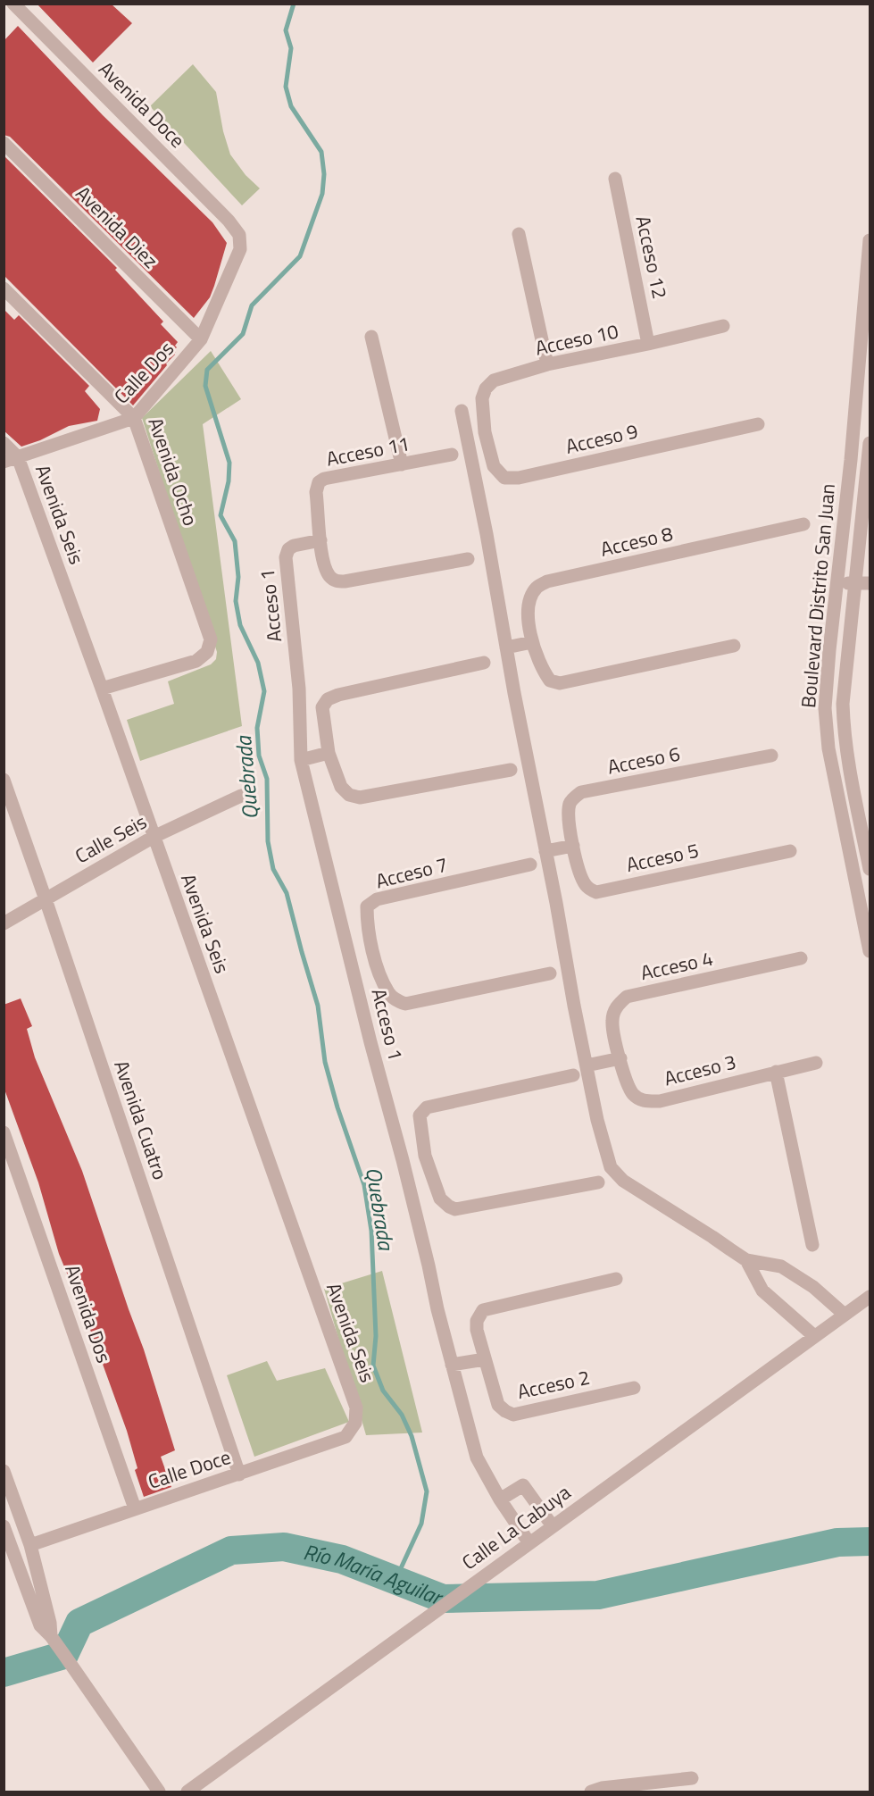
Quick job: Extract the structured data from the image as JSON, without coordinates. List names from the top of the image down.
{
  "streets": {
    "street": [
      "Avenida Doce",
      "Avenida Diez",
      "Acceso 12",
      "Acceso 10",
      "Calle Dos",
      "Acceso 9",
      "Acceso 11",
      "Avenida Ocho",
      "Avenida Seis",
      "Acceso 8",
      "Boulevard Distrito San Juan",
      "Acceso 1",
      "Acceso 6",
      "Calle Seis",
      "Acceso 5",
      "Acceso 7",
      "Acceso 4",
      "Acceso 3",
      "Avenida Cuatro",
      "Avenida Dos",
      "Acceso 2",
      "Calle Doce",
      "Calle La Cabuya"
    ]
  },
  "crossings": [
    ["Avenida Doce", "Calle Dos"],
    ["Avenida Diez", "Calle Dos"],
    ["Acceso 12", "Acceso 10"],
    ["Acceso 10", "Acceso 9"],
    ["Calle Dos", "Avenida Ocho"],
    ["Calle Dos", "Avenida Seis"],
    ["Acceso 11", "Acceso 1"],
    ["Avenida Ocho", "Avenida Seis"],
    ["Avenida Seis", "Calle Seis"],
    ["Avenida Seis", "Calle Doce"],
    ["Acceso 1", "Calle La Cabuya"],
    ["Acceso 6", "Acceso 5"],
    ["Calle Seis", "Avenida Cuatro"],
    ["Acceso 4", "Acceso 3"],
    ["Avenida Cuatro", "Calle Doce"],
    ["Avenida Dos", "Calle Doce"]
  ],
  "water": ["Quebrada", "Río María Aguilar"]
}
